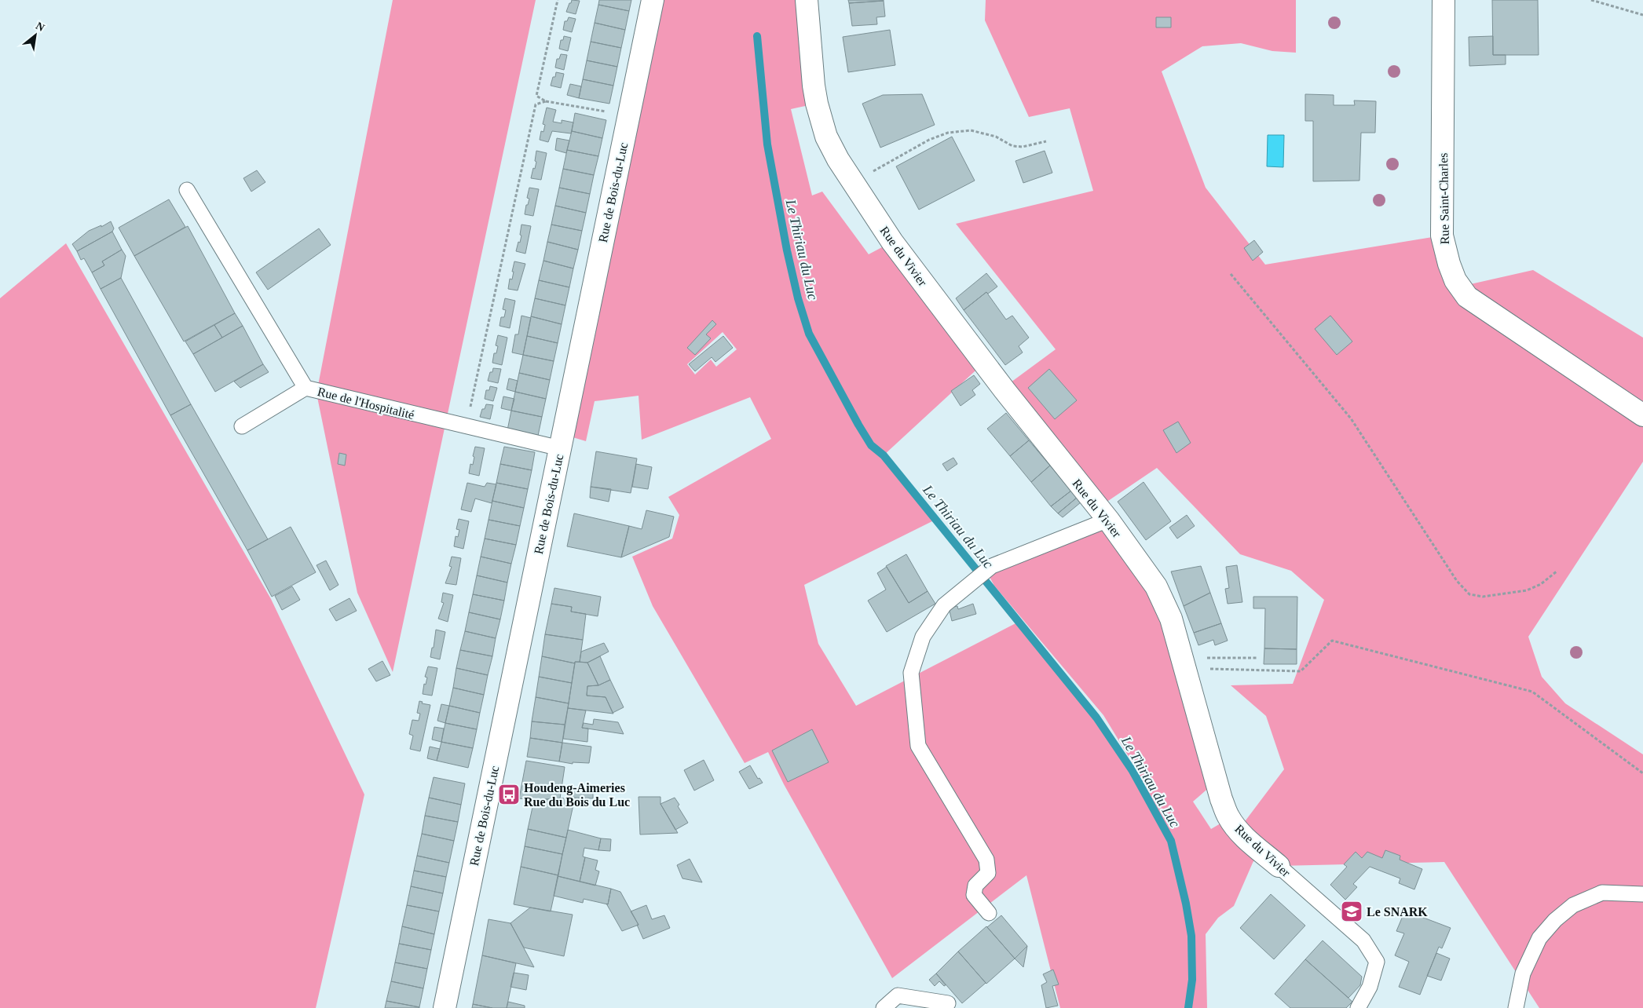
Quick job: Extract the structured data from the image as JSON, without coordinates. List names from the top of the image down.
{
  "streets": {
    "street": ["Rue de Bois-du-Luc", "Rue Saint-Charles", "Rue du Vivier"],
    "lane": ["Rue de l'Hospitalité"]
  },
  "crossings": [
    ["Rue de Bois-du-Luc", "Rue de l'Hospitalité"]
  ],
  "water": ["Le Thiriau du Luc"],
  "places": {
    "bus stop": ["Houdeng-Aimeries Rue du Bois du Luc"],
    "school or university": ["Le SNARK"]
  },
  "north": "top right"
}
